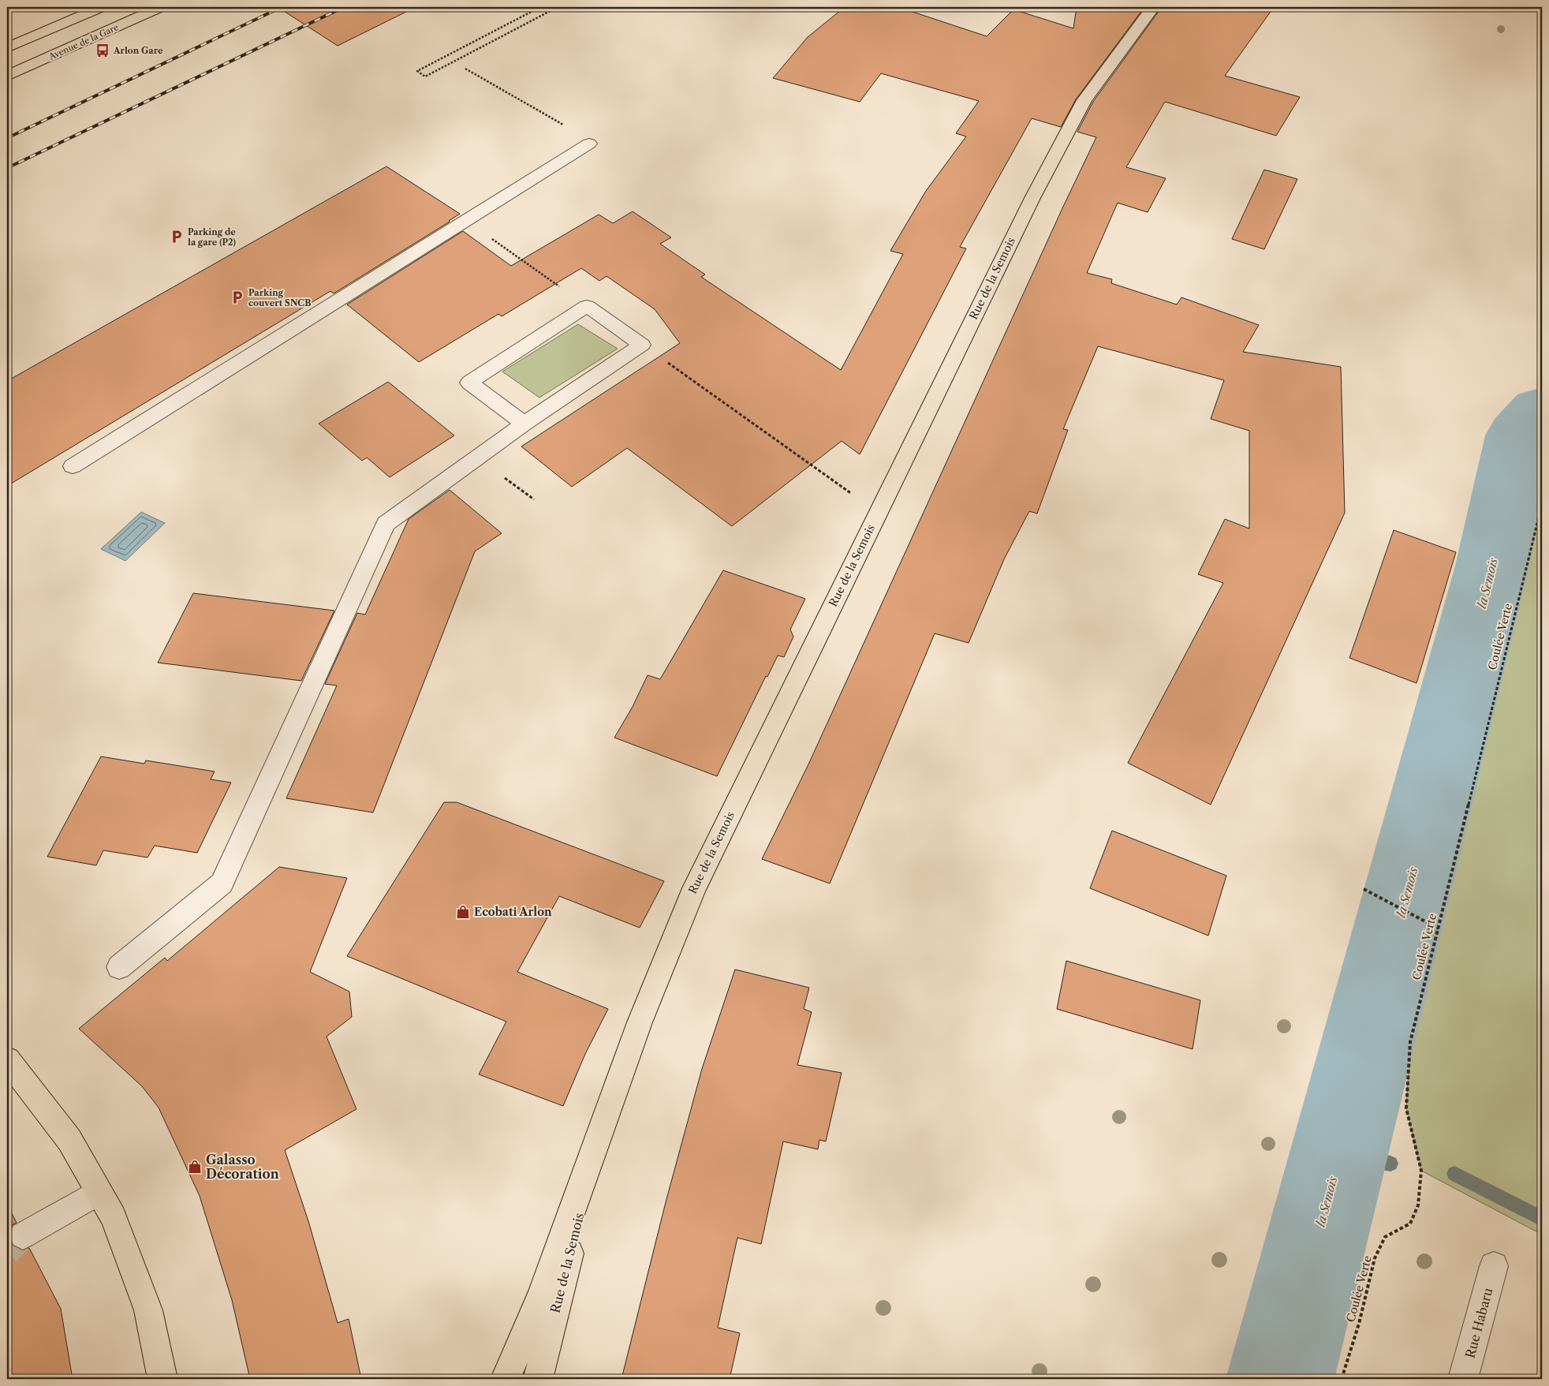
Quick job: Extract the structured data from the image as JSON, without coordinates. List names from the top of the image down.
{
  "streets": {
    "main road": ["Avenue de la Gare", "Rue de la Semois"],
    "street": ["Rue Habaru"],
    "path": ["Coulée Verte"]
  },
  "water": ["la Semois"],
  "places": {
    "bus stop": ["Arlon Gare"],
    "parking": ["Parking de la gare (P2)", "Parking couvert SNCB"],
    "shop": ["Ecobati Arlon", "Galasso Décoration"]
  }
}
